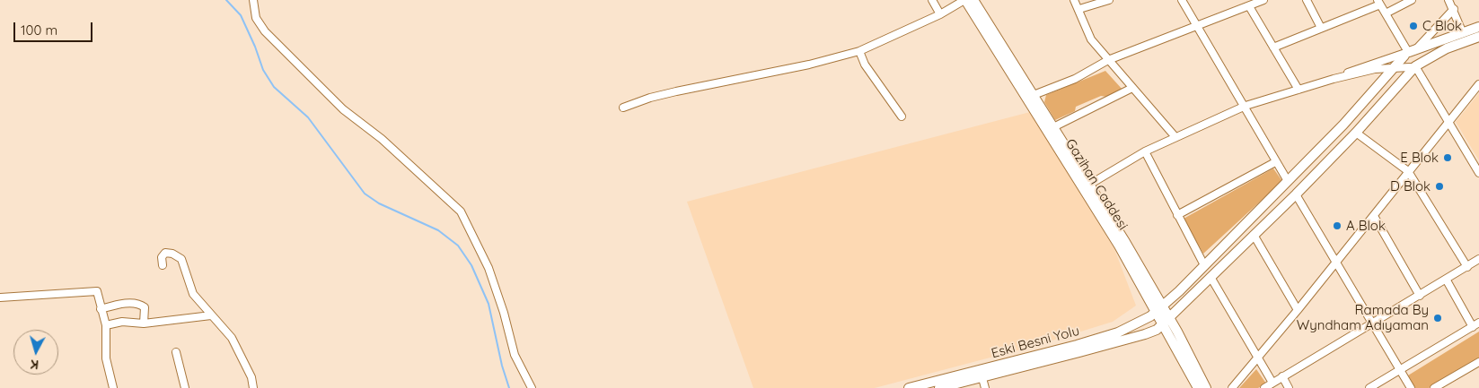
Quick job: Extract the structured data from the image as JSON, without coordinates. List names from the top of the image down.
{
  "streets": {
    "main road": ["Gazihan Caddesi", "Eski Besni Yolu"]
  },
  "crossings": [
    ["Gazihan Caddesi", "Eski Besni Yolu"]
  ],
  "places": [
    "C Blok",
    "E Blok",
    "D Blok",
    "A Blok",
    "Ramada By Wyndham Adıyaman"
  ],
  "scale_bar": "100 m",
  "north": "bottom"
}
